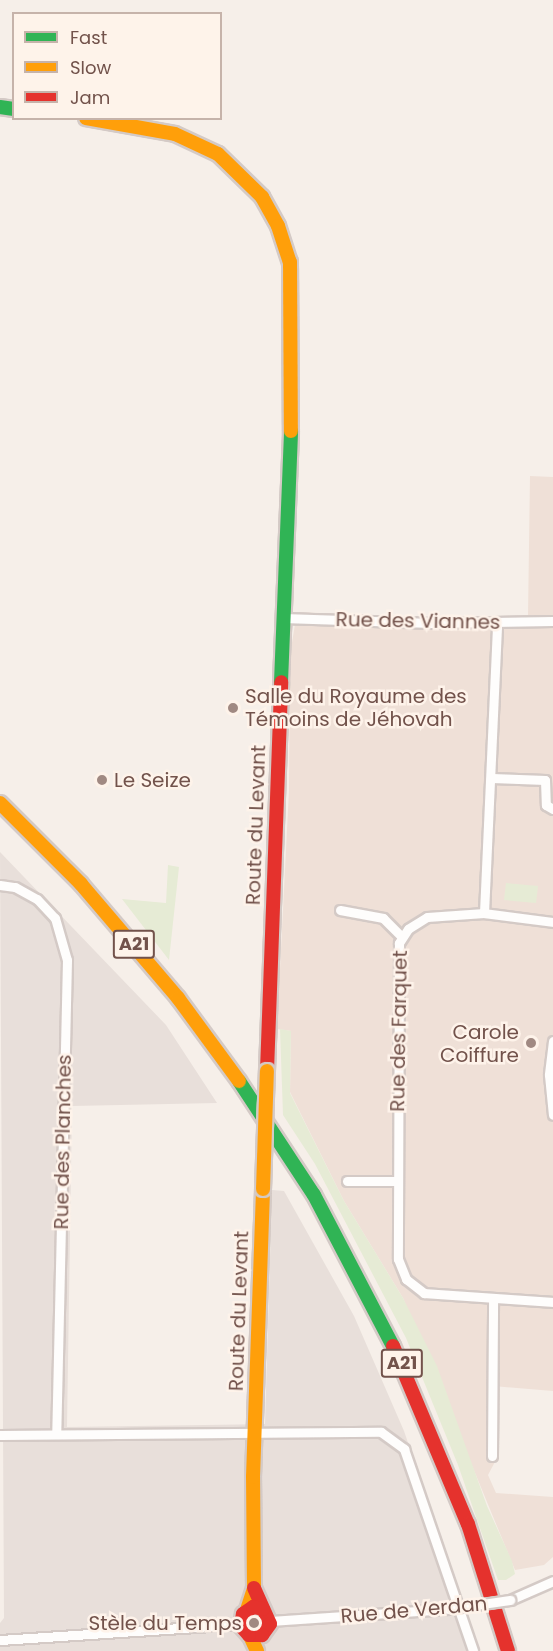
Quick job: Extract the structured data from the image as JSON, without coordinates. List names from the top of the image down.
{
  "streets": {
    "main road": ["Route du Levant", "A21"],
    "street": [
      "Rue des Viannes",
      "Rue des Farquet",
      "Rue des Planches",
      "Rue de Verdan"
    ]
  },
  "crossings": [
    ["Rue des Viannes", "Route du Levant"],
    ["Route du Levant", "Rue de Verdan"]
  ],
  "places": [
    "Salle du Royaume des Témoins de Jéhovah",
    "Le Seize",
    "Carole Coiffure",
    "Stèle du Temps"
  ],
  "legend": ["Fast", "Slow", "Jam"]
}
